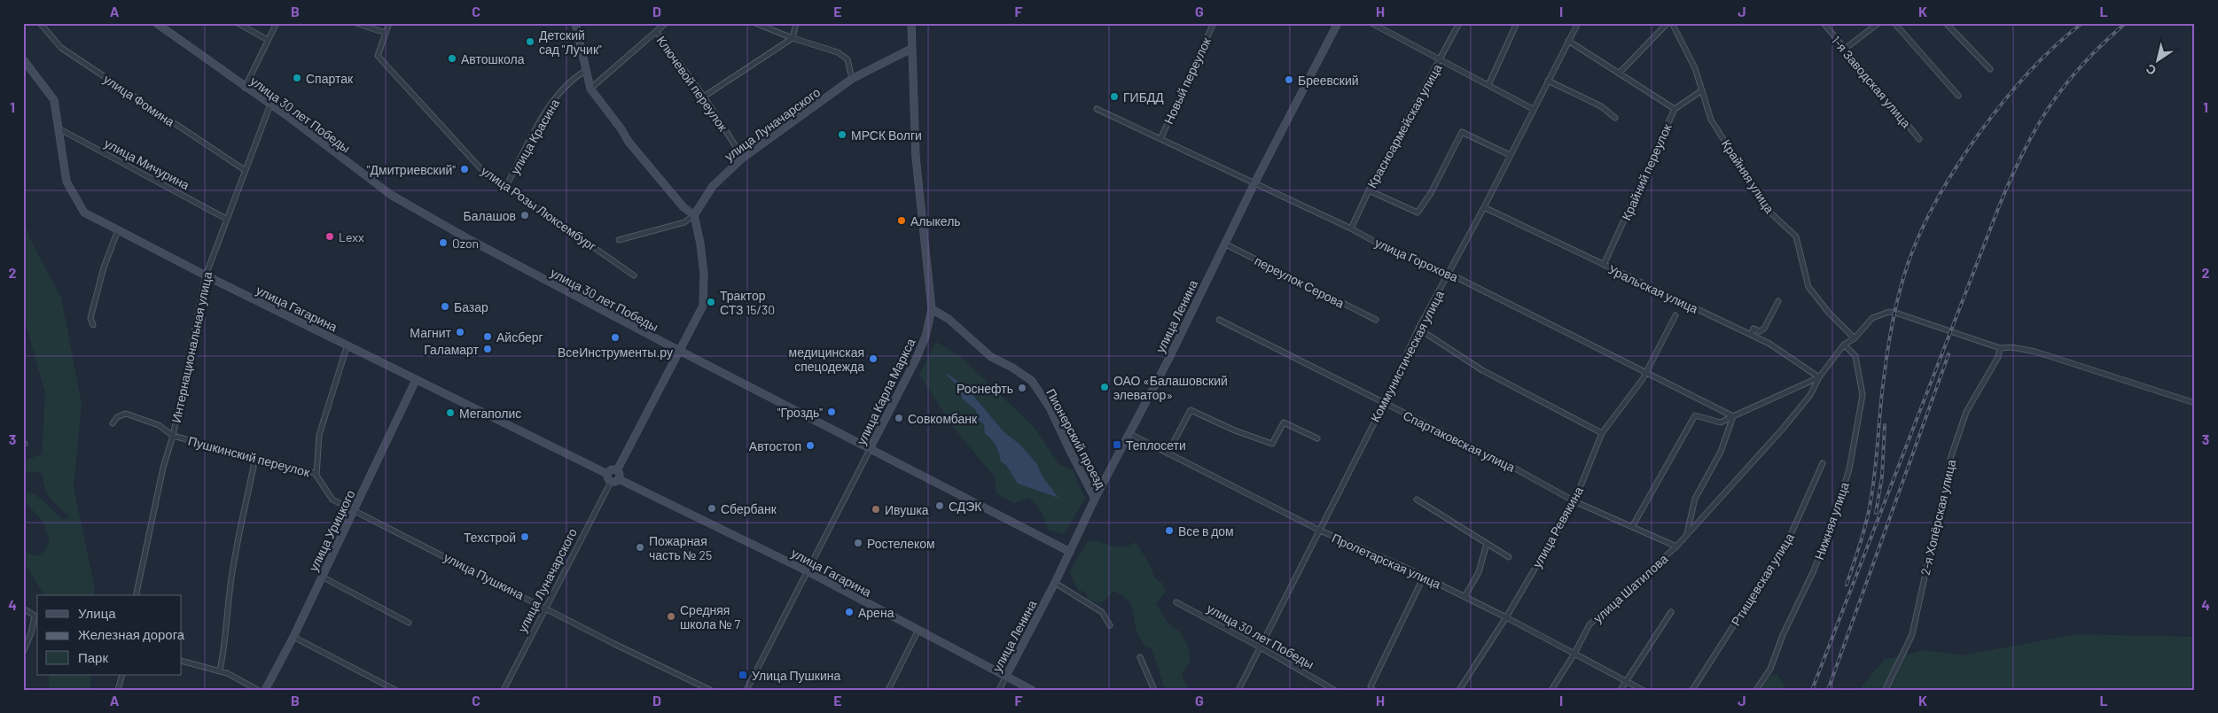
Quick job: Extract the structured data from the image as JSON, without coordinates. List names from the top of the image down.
{
  "streets": {
    "street": [
      "Новый переулок",
      "1-я Заводская улица",
      "Ключевой переулок",
      "улица Фомина",
      "улица 30 лет Победы",
      "улица Луначарского",
      "Красноармейская улица",
      "улица Красина",
      "улица Мичурина",
      "Крайний переулок",
      "Крайняя улица",
      "улица Розы Люксембург",
      "улица Горохова",
      "переулок Серова",
      "Уральская улица",
      "улица Гагарина",
      "улица Ленина",
      "Интернациональная улица",
      "Коммунистическая улица",
      "улица Карла Маркса",
      "Пионерский проезд",
      "Спартаковская улица",
      "Пушкинский переулок",
      "2-я Хопёрская улица",
      "Нижняя улица",
      "улица Ревякина",
      "улица Урицкого",
      "Пролетарская улица",
      "улица Пушкина",
      "Ртищевская улица",
      "улица Шатилова"
    ]
  },
  "crossings": [
    ["Новый переулок", "улица Горохова"],
    ["Ключевой переулок", "улица Луначарского"],
    ["улица Фомина", "Интернациональная улица"],
    ["улица 30 лет Победы", "улица Ленина"],
    ["улица 30 лет Победы", "Интернациональная улица"],
    ["улица 30 лет Победы", "Коммунистическая улица"],
    ["улица 30 лет Победы", "улица Карла Маркса"],
    ["улица Луначарского", "улица Гагарина"],
    ["улица Луначарского", "улица Карла Маркса"],
    ["улица Луначарского", "улица Пушкина"],
    ["Красноармейская улица", "улица Горохова"],
    ["улица Красина", "улица Розы Люксембург"],
    ["улица Мичурина", "улица Гагарина"],
    ["улица Мичурина", "Интернациональная улица"],
    ["Крайний переулок", "Крайняя улица"],
    ["Крайний переулок", "Уральская улица"],
    ["улица Горохова", "улица Ленина"],
    ["улица Горохова", "Коммунистическая улица"],
    ["улица Горохова", "улица Ревякина"],
    ["улица Горохова", "улица Шатилова"],
    ["переулок Серова", "улица Ленина"],
    ["Уральская улица", "Коммунистическая улица"],
    ["Уральская улица", "улица Шатилова"],
    ["улица Гагарина", "улица Ленина"],
    ["улица Гагарина", "Интернациональная улица"],
    ["улица Гагарина", "улица Карла Маркса"],
    ["улица Гагарина", "улица Урицкого"],
    ["улица Ленина", "Пионерский проезд"],
    ["улица Ленина", "Пролетарская улица"],
    ["Интернациональная улица", "Пушкинский переулок"],
    ["Коммунистическая улица", "Спартаковская улица"],
    ["Коммунистическая улица", "Пролетарская улица"],
    ["улица Карла Маркса", "Пионерский проезд"],
    ["Спартаковская улица", "улица Ревякина"],
    ["Спартаковская улица", "улица Шатилова"],
    ["Пушкинский переулок", "улица Урицкого"],
    ["Пушкинский переулок", "улица Пушкина"],
    ["Нижняя улица", "улица Шатилова"],
    ["улица Ревякина", "Пролетарская улица"],
    ["улица Урицкого", "улица Пушкина"],
    ["Пролетарская улица", "улица Шатилова"]
  ],
  "places": {
    "other": [
      "Детский сад \"Лучик\"",
      "Автошкола",
      "Спартак",
      "Бреевский",
      "ГИБДД",
      "МРСК Волги",
      "\"Дмитриевский\"",
      "Балашов",
      "Алыкель",
      "Lexx",
      "Ozon",
      "Трактор СТЗ 15/30",
      "Базар",
      "Магнит",
      "Айсберг",
      "ВсеИнструменты.ру",
      "Галамарт",
      "медицинская спецодежда",
      "ОАО «Балашовский элеватор»",
      "Роснефть",
      "\"Гроздь\"",
      "Мегаполис",
      "Совкомбанк",
      "Автостоп",
      "СДЭК",
      "Сбербанк",
      "Ивушка",
      "Все в дом",
      "Техстрой",
      "Ростелеком",
      "Пожарная часть № 25",
      "Арена",
      "Средняя школа № 7"
    ],
    "transit": ["Теплосети", "Улица Пушкина"]
  },
  "legend": ["Улица", "Железная дорога", "Парк"],
  "north": "bottom left",
  "grid": {
    "columns": [
      "A",
      "B",
      "C",
      "D",
      "E",
      "F",
      "G",
      "H",
      "I",
      "J",
      "K",
      "L"
    ],
    "rows": [
      "1",
      "2",
      "3",
      "4"
    ]
  }
}
